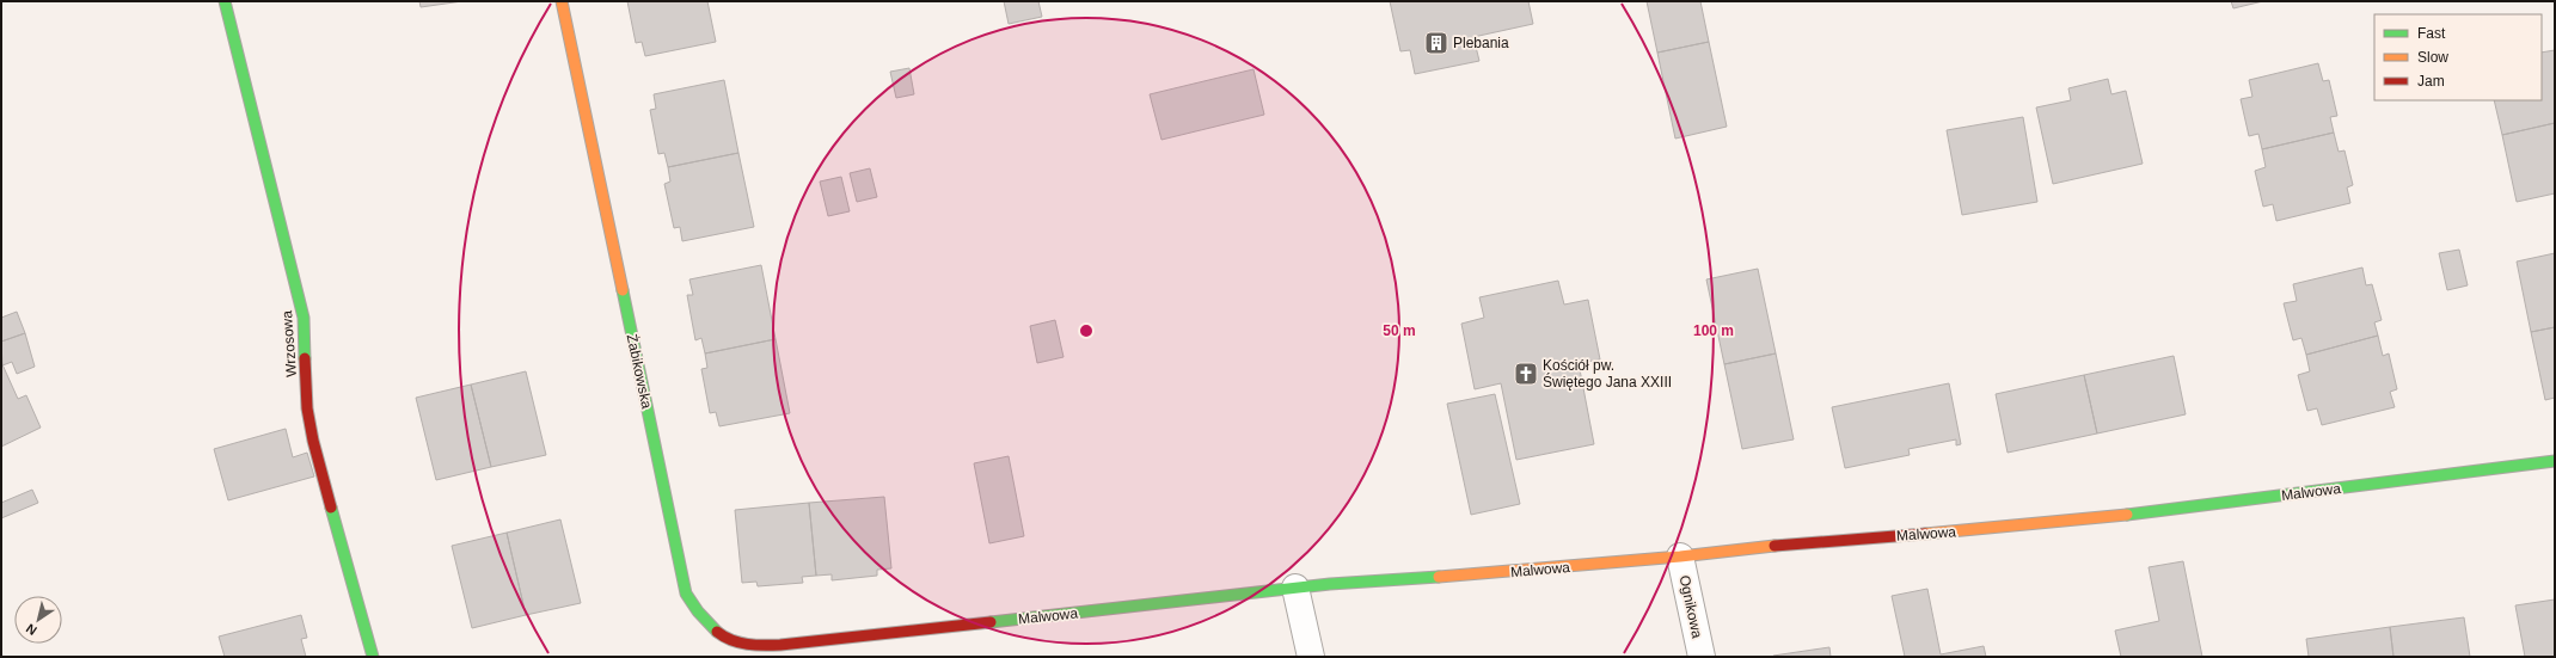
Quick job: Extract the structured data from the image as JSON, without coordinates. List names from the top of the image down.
{
  "streets": {
    "street": [
      "Wrzosowa",
      "Żabikowska",
      "Malwowa",
      "Ognikowa"
    ]
  },
  "crossings": [
    ["Żabikowska", "Malwowa"],
    ["Malwowa", "Ognikowa"]
  ],
  "places": {
    "building": ["Plebania"],
    "church": ["Kościół pw. Świętego Jana XXIII"]
  },
  "legend": ["Fast", "Slow", "Jam"],
  "north": "bottom left",
  "rings": ["50 m", "100 m"]
}
